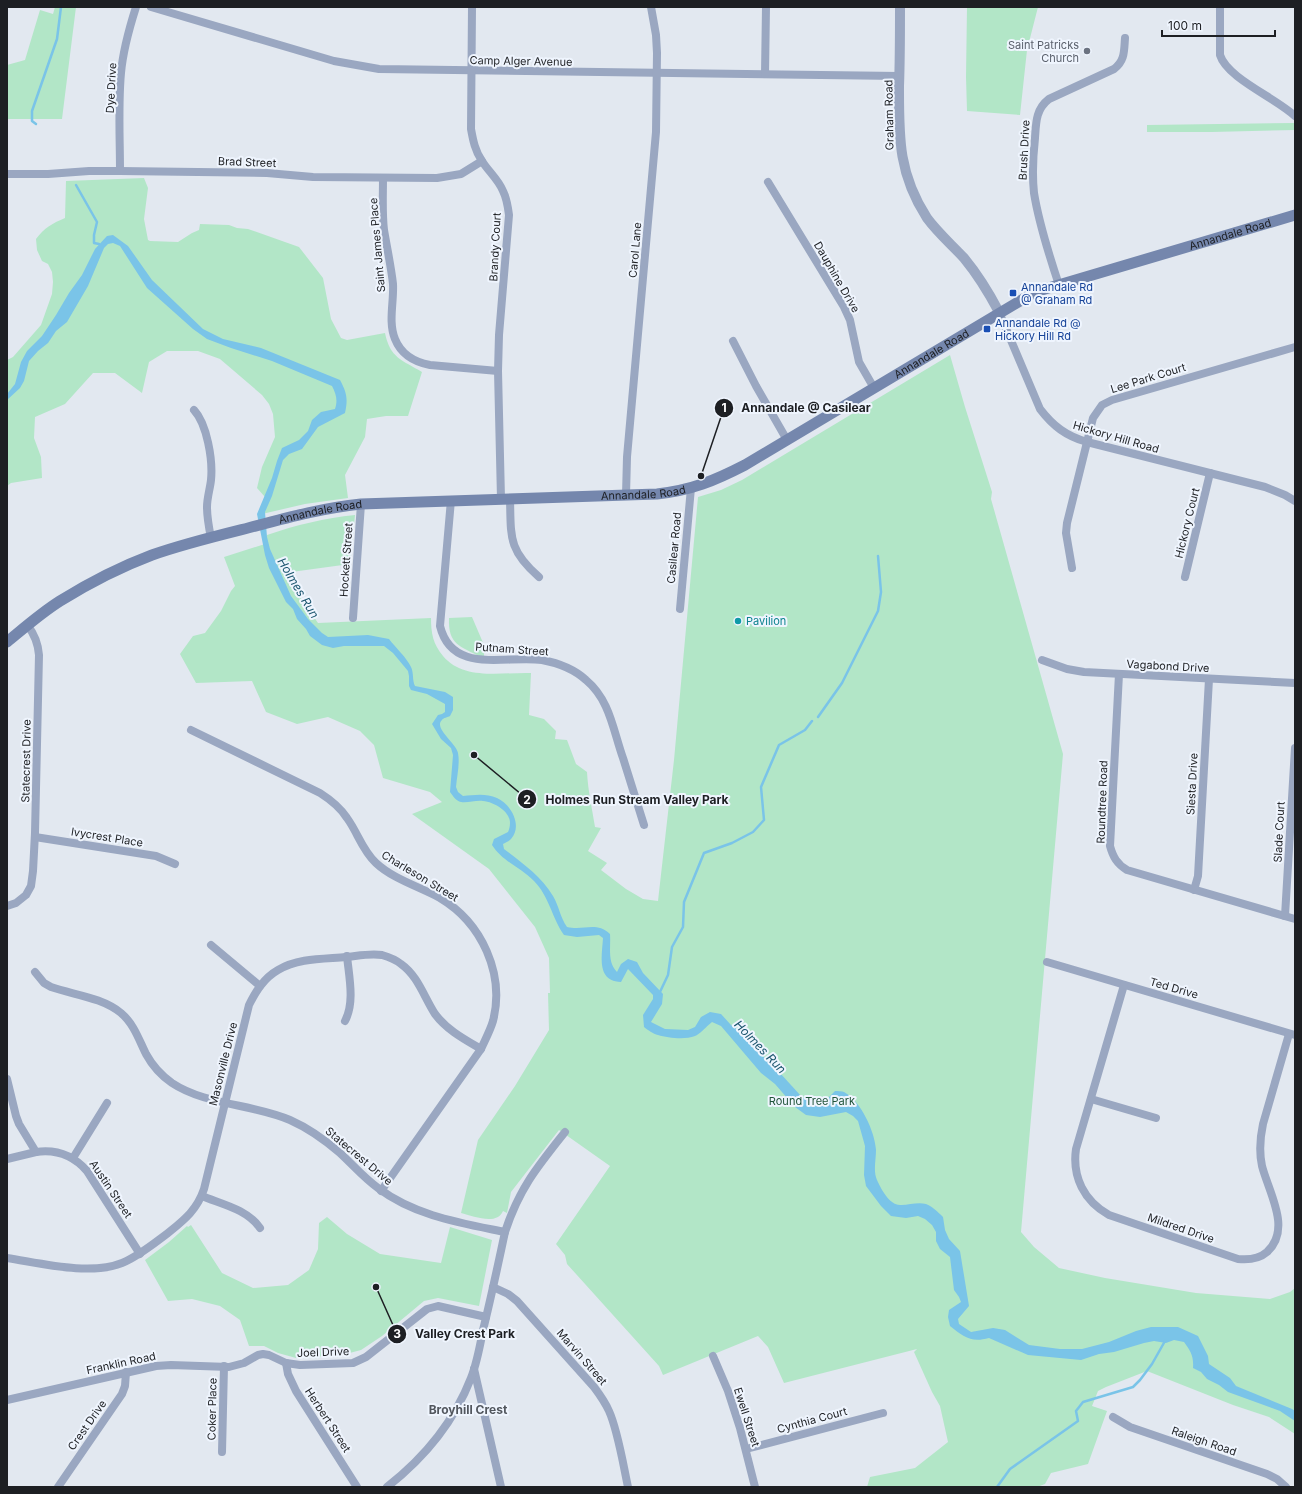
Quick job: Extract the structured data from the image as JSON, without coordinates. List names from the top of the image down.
{
  "streets": {
    "main road": ["Annandale Road"],
    "street": [
      "Camp Alger Avenue",
      "Dye Drive",
      "Graham Road",
      "Brush Drive",
      "Brad Street",
      "Saint James Place",
      "Brandy Court",
      "Carol Lane",
      "Dauphine Drive",
      "Lee Park Court",
      "Hickory Hill Road",
      "Hickory Court",
      "Casilear Road",
      "Hockett Street",
      "Putnam Street",
      "Vagabond Drive",
      "Statecrest Drive",
      "Siesta Drive",
      "Roundtree Road",
      "Slade Court",
      "Ivycrest Place",
      "Charleson Street",
      "Ted Drive",
      "Masonville Drive",
      "Austin Street",
      "Mildred Drive",
      "Joel Drive",
      "Marvin Street",
      "Franklin Road",
      "Coker Place",
      "Ewell Street",
      "Herbert Street",
      "Cynthia Court",
      "Crest Drive",
      "Raleigh Road"
    ]
  },
  "crossings": [
    ["Camp Alger Avenue", "Graham Road"],
    ["Camp Alger Avenue", "Brandy Court"],
    ["Camp Alger Avenue", "Carol Lane"],
    ["Dye Drive", "Brad Street"],
    ["Graham Road", "Annandale Road"],
    ["Graham Road", "Hickory Hill Road"],
    ["Brush Drive", "Annandale Road"],
    ["Brad Street", "Saint James Place"],
    ["Brad Street", "Brandy Court"],
    ["Annandale Road", "Brandy Court"],
    ["Annandale Road", "Carol Lane"],
    ["Annandale Road", "Dauphine Drive"],
    ["Annandale Road", "Hickory Hill Road"],
    ["Annandale Road", "Casilear Road"],
    ["Annandale Road", "Hockett Street"],
    ["Annandale Road", "Putnam Street"],
    ["Annandale Road", "Statecrest Drive"],
    ["Saint James Place", "Brandy Court"],
    ["Lee Park Court", "Hickory Hill Road"],
    ["Hickory Hill Road", "Hickory Court"],
    ["Vagabond Drive", "Siesta Drive"],
    ["Vagabond Drive", "Roundtree Road"],
    ["Statecrest Drive", "Ivycrest Place"],
    ["Statecrest Drive", "Charleson Street"],
    ["Statecrest Drive", "Masonville Drive"],
    ["Siesta Drive", "Roundtree Road"],
    ["Roundtree Road", "Slade Court"],
    ["Charleson Street", "Masonville Drive"],
    ["Ted Drive", "Mildred Drive"],
    ["Masonville Drive", "Austin Street"],
    ["Joel Drive", "Franklin Road"],
    ["Joel Drive", "Herbert Street"],
    ["Franklin Road", "Coker Place"],
    ["Franklin Road", "Herbert Street"],
    ["Franklin Road", "Crest Drive"],
    ["Ewell Street", "Cynthia Court"]
  ],
  "districts": ["Broyhill Crest"],
  "water": ["Holmes Run"],
  "parks": ["Round Tree Park"],
  "places": {
    "other": [
      "Saint Patricks Church",
      "Annandale @ Casilear",
      "Pavilion",
      "Holmes Run Stream Valley Park",
      "Valley Crest Park"
    ],
    "transit": ["Annandale Rd @ Graham Rd", "Annandale Rd @ Hickory Hill Rd"]
  },
  "scale_bar": "100 m"
}
